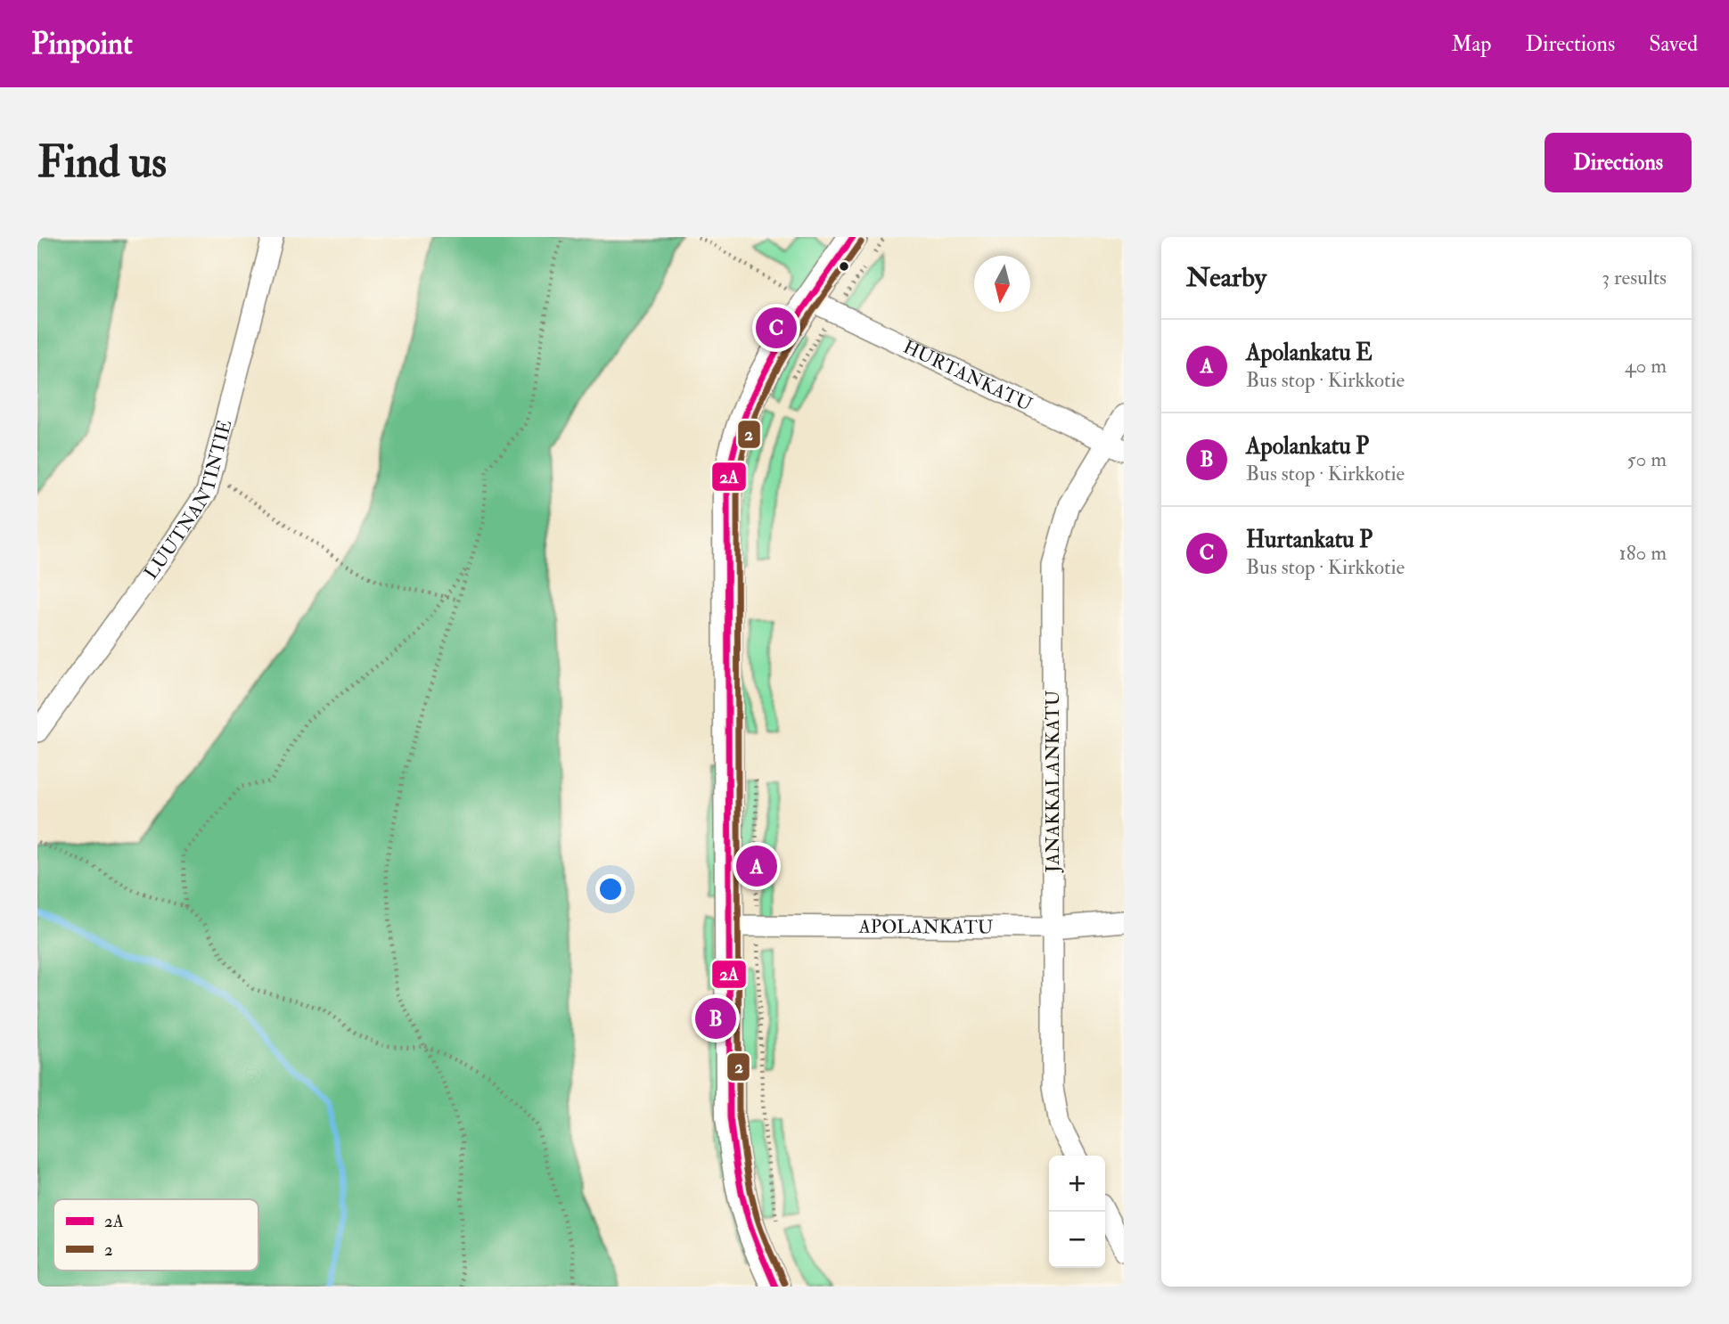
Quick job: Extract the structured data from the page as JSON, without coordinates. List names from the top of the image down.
{
  "streets": {
    "street": [
      "HURTANKATU",
      "LUUTNANTINTIE",
      "JANAKKALANKATU",
      "APOLANKATU"
    ]
  },
  "crossings": [
    ["HURTANKATU", "JANAKKALANKATU"],
    ["JANAKKALANKATU", "APOLANKATU"]
  ],
  "lines": ["transit line 2A", "transit line 2"],
  "legend": ["2A", "2"],
  "north": "bottom",
  "page": {
    "header": "Pinpoint",
    "nav": ["Map", "Directions", "Saved"],
    "buttons": "Directions",
    "title": "Find us",
    "heading": ["Nearby", "3 results"],
    "pins": ["C", "A", "B"],
    "list": [
      {
        "mark": "A",
        "name": "Apolankatu E",
        "note": "Bus stop · Kirkkotie",
        "value": "40 m"
      },
      {
        "mark": "B",
        "name": "Apolankatu P",
        "note": "Bus stop · Kirkkotie",
        "value": "50 m"
      },
      {
        "mark": "C",
        "name": "Hurtankatu P",
        "note": "Bus stop · Kirkkotie",
        "value": "180 m"
      }
    ],
    "map_buttons": ["+", "−"]
  }
}
